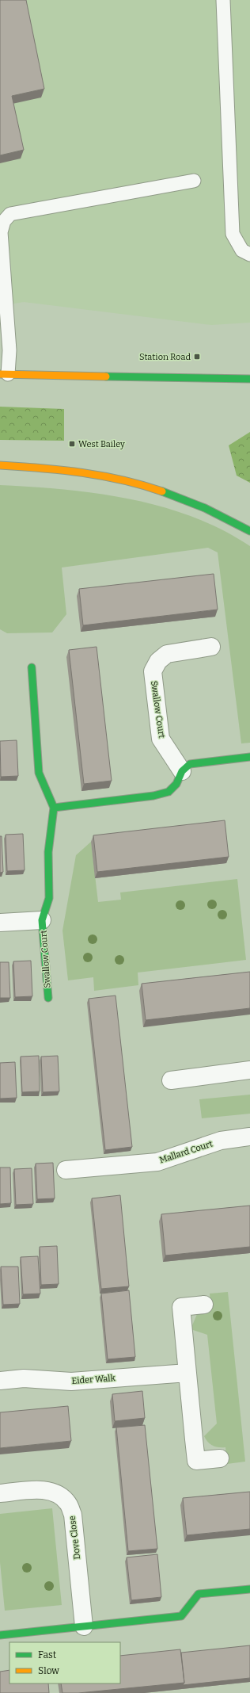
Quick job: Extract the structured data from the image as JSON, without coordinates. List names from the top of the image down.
{
  "streets": {
    "street": [
      "Swallow Court",
      "Mallard Court",
      "Eider Walk",
      "Dove Close"
    ]
  },
  "places": {
    "transit": ["Station Road", "West Bailey"]
  },
  "legend": ["Fast", "Slow"]
}
